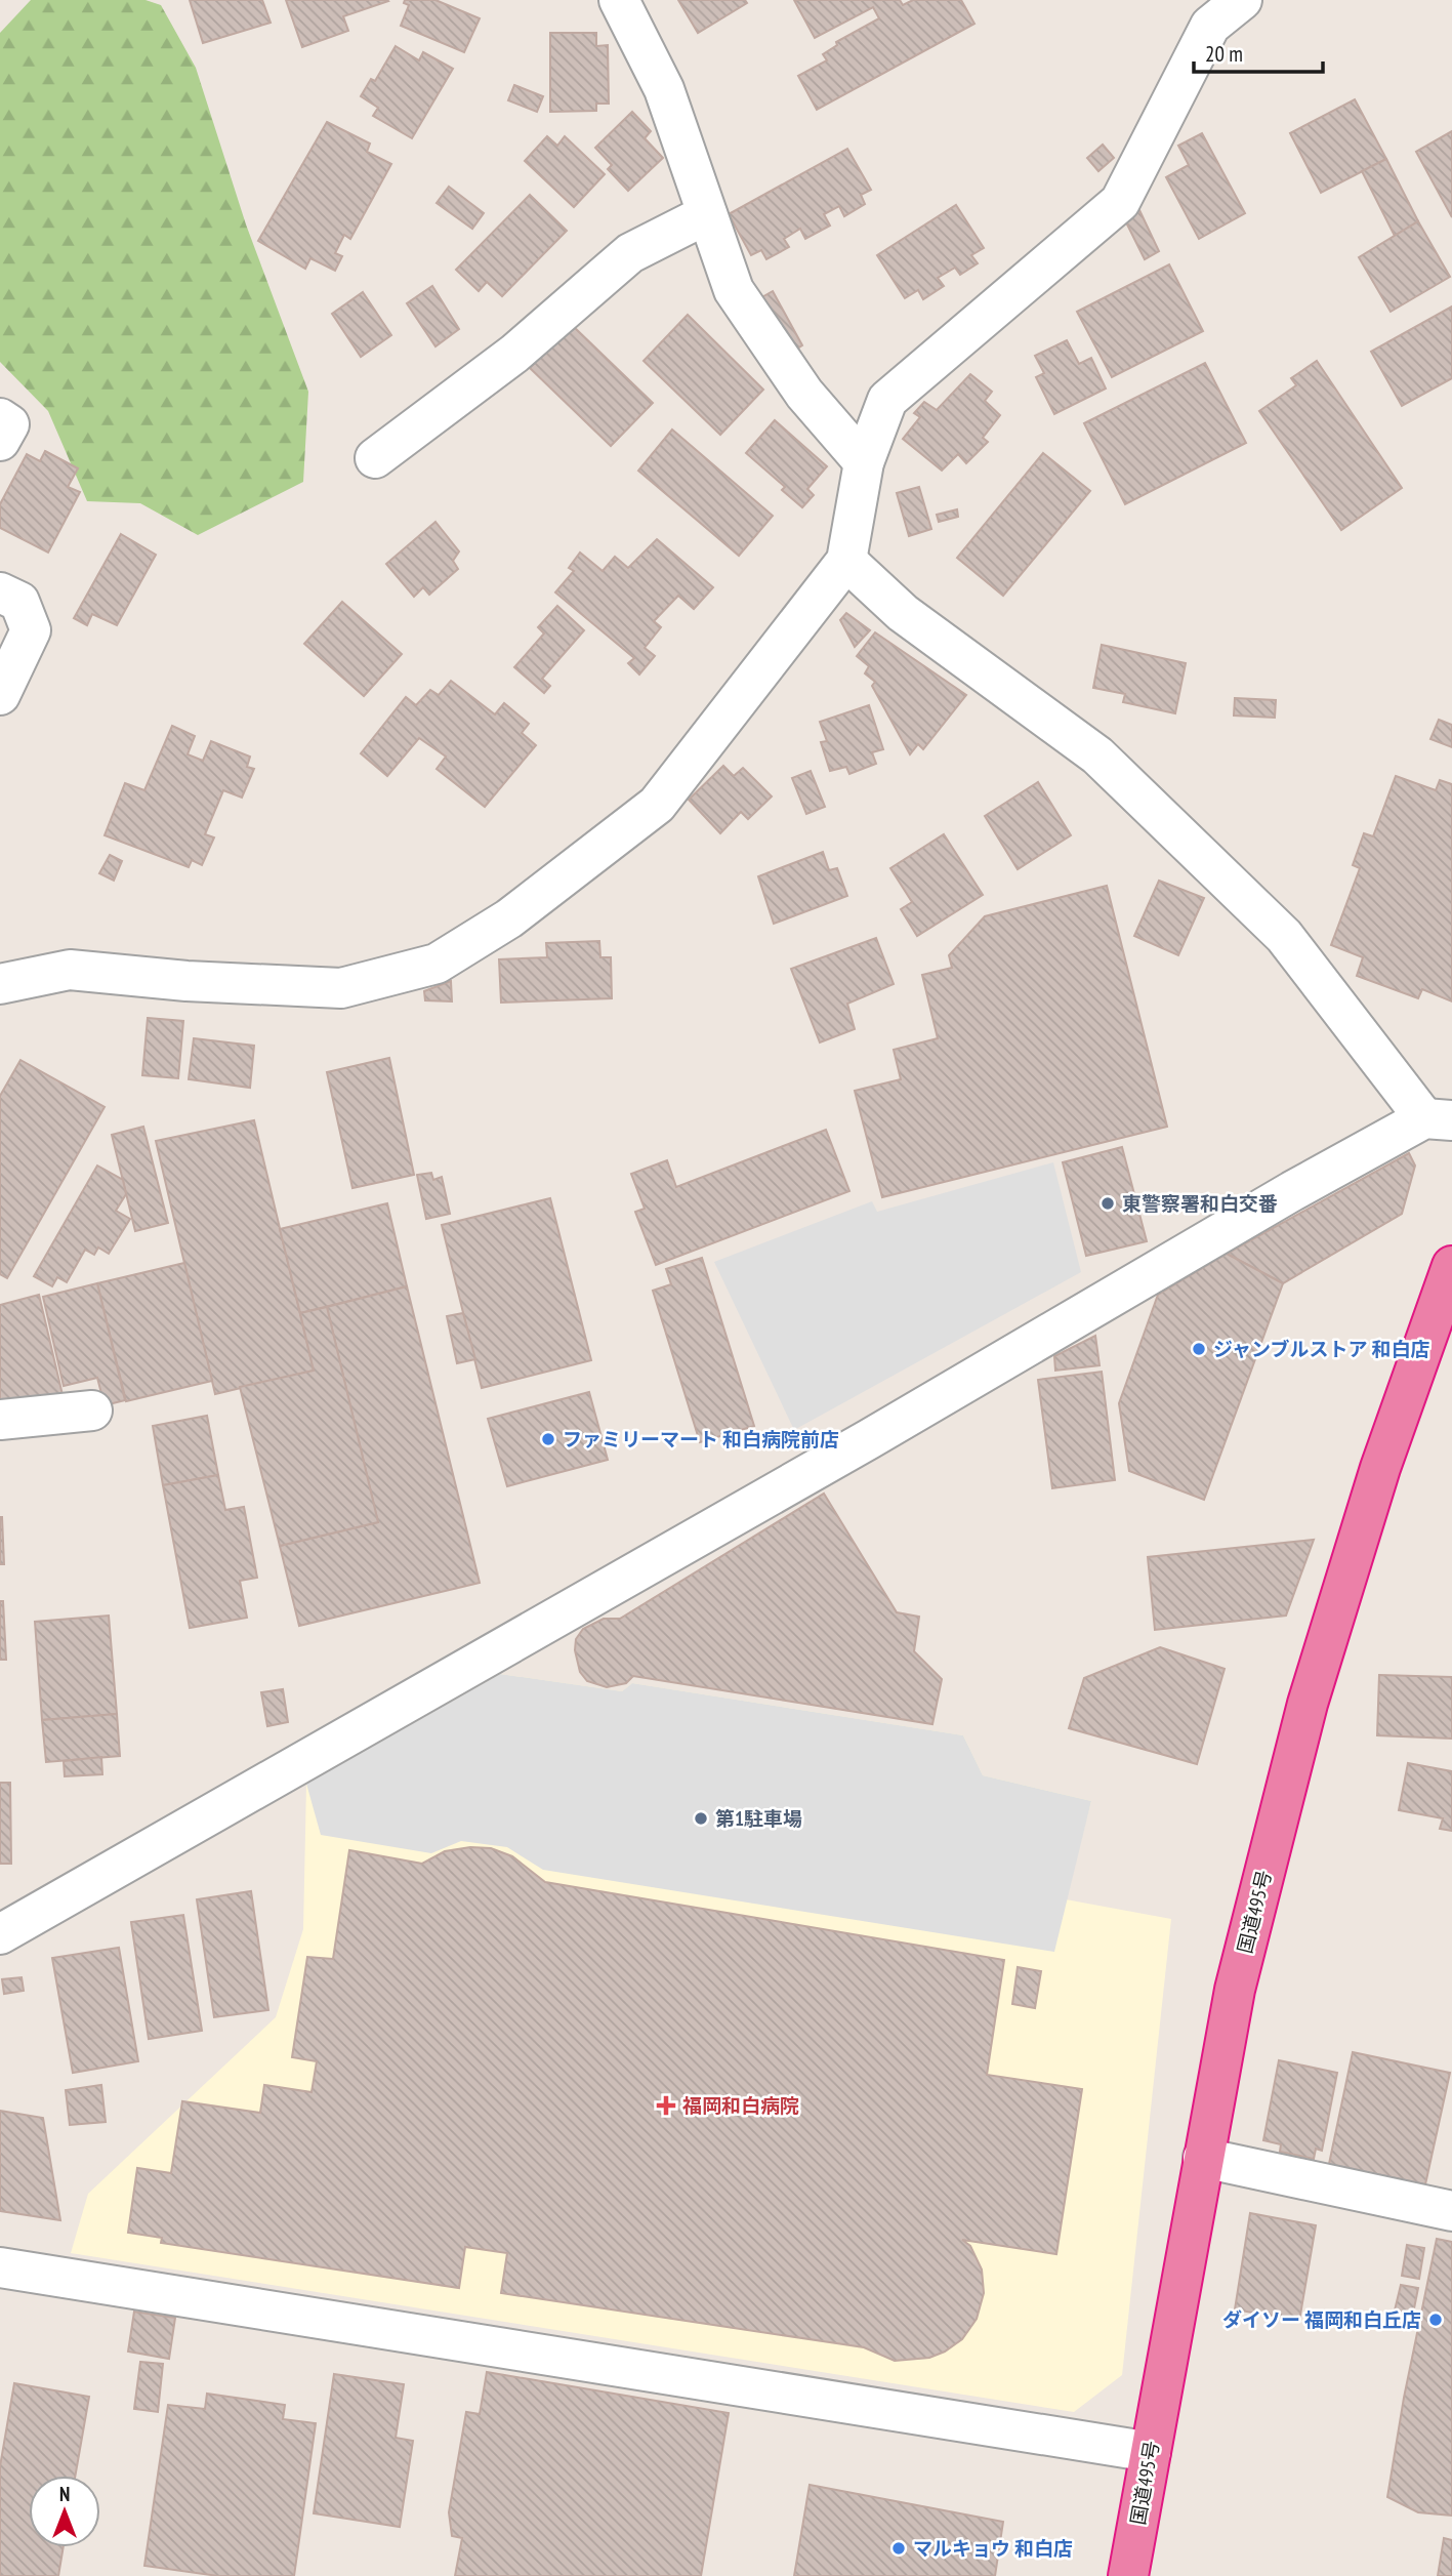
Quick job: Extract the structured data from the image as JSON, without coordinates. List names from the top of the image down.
{
  "streets": {
    "highway": ["国道495号"]
  },
  "places": {
    "other": [
      "東警察署和白交番",
      "ジャンブルストア 和白店",
      "ファミリーマート 和白病院前店",
      "第1駐車場",
      "ダイソー 福岡和白丘店",
      "マルキョウ 和白店"
    ],
    "health": ["福岡和白病院"]
  },
  "scale_bar": "20 m",
  "north": "top"
}
